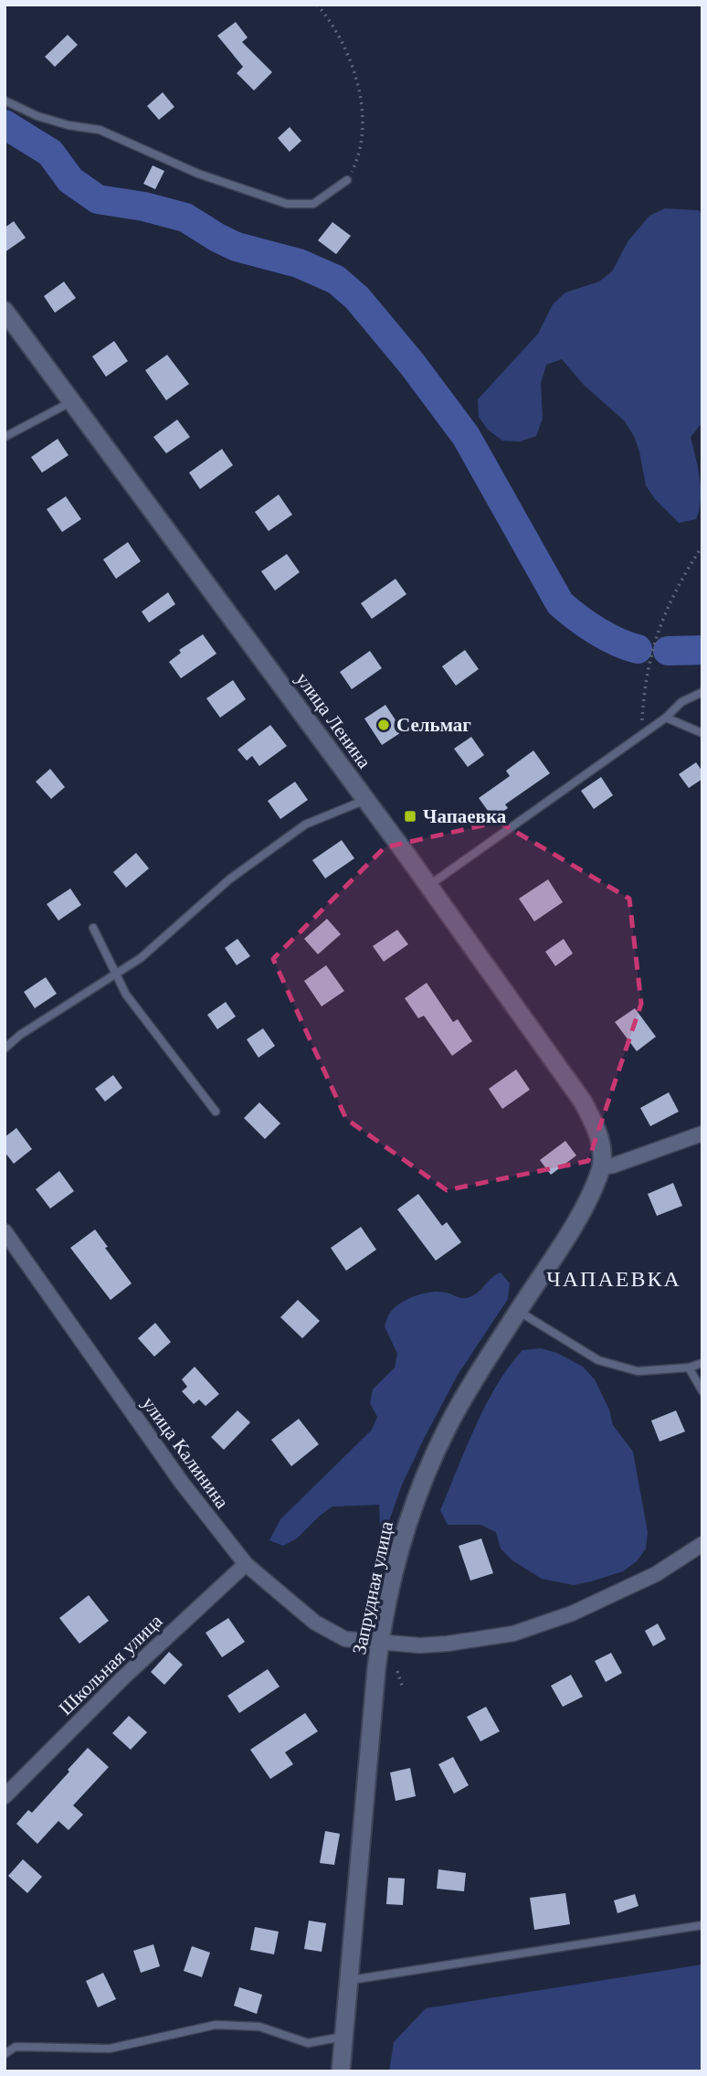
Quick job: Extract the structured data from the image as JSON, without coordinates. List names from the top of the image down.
{
  "streets": {
    "street": [
      "улица Ленина",
      "улица Калинина",
      "Запрудная улица",
      "Школьная улица"
    ]
  },
  "crossings": [
    ["улица Ленина", "Запрудная улица"],
    ["улица Калинина", "Запрудная улица"],
    ["улица Калинина", "Школьная улица"]
  ],
  "districts": ["ЧАПАЕВКА"],
  "places": {
    "other": ["Сельмаг"],
    "transit": ["Чапаевка"]
  }
}
